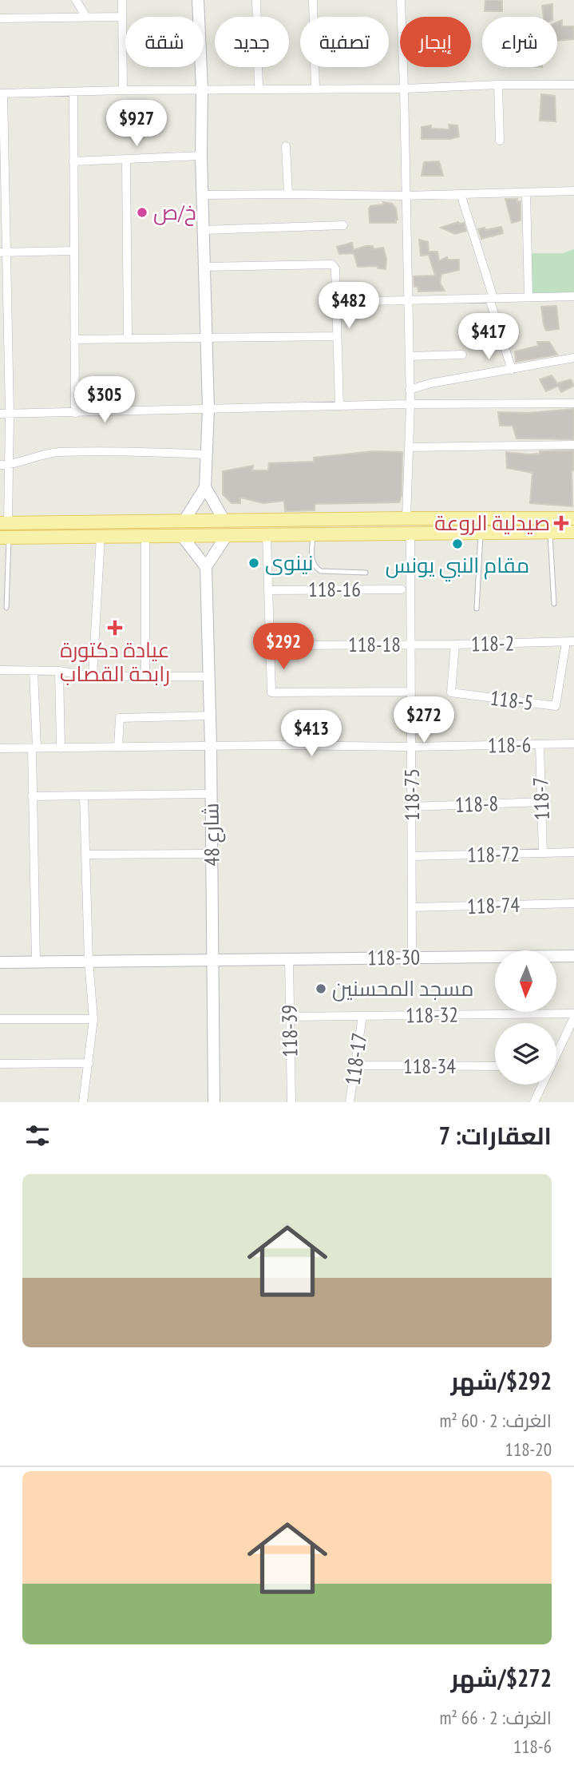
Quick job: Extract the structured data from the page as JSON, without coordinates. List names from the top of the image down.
{
  "streets": {
    "street": [
      "118-16",
      "118-2",
      "118-18",
      "118-5",
      "118-6",
      "118-75",
      "118-7",
      "118-8",
      "شارع 48",
      "118-72",
      "118-74",
      "118-30",
      "118-32",
      "118-39",
      "118-17",
      "118-34"
    ]
  },
  "crossings": [
    ["118-2", "118-18"],
    ["118-2", "118-5"],
    ["118-2", "118-75"],
    ["118-18", "118-75"],
    ["118-6", "118-75"],
    ["118-6", "118-7"],
    ["118-6", "شارع 48"],
    ["118-75", "118-8"],
    ["118-75", "118-72"],
    ["118-75", "118-74"],
    ["118-75", "118-30"],
    ["118-7", "118-8"],
    ["118-7", "118-72"],
    ["شارع 48", "118-30"],
    ["118-30", "118-39"],
    ["118-32", "118-39"],
    ["118-32", "118-17"],
    ["118-17", "118-34"]
  ],
  "places": {
    "other": [
      "خ/ص",
      "مقام النبي يونس",
      "نينوى",
      "مسجد المحسنين"
    ],
    "health": ["صيدلية الروعة", "عيادة دكتورة رابحة القصاب"]
  },
  "north": "bottom",
  "page": {
    "chip": [
      "شراء",
      "إيجار",
      "تصفية",
      "جديد",
      "شقة"
    ],
    "price": [
      "$927",
      "$482",
      "$417",
      "$305",
      "$292",
      "$272",
      "$413"
    ],
    "heading": "العقارات: 7",
    "list": [
      {
        "name": "$292/شهر",
        "note": "الغرف: 2 · 60 m² · 118-20"
      },
      {
        "name": "$272/شهر",
        "note": "الغرف: 2 · 66 m² · 118-6"
      }
    ]
  }
}
